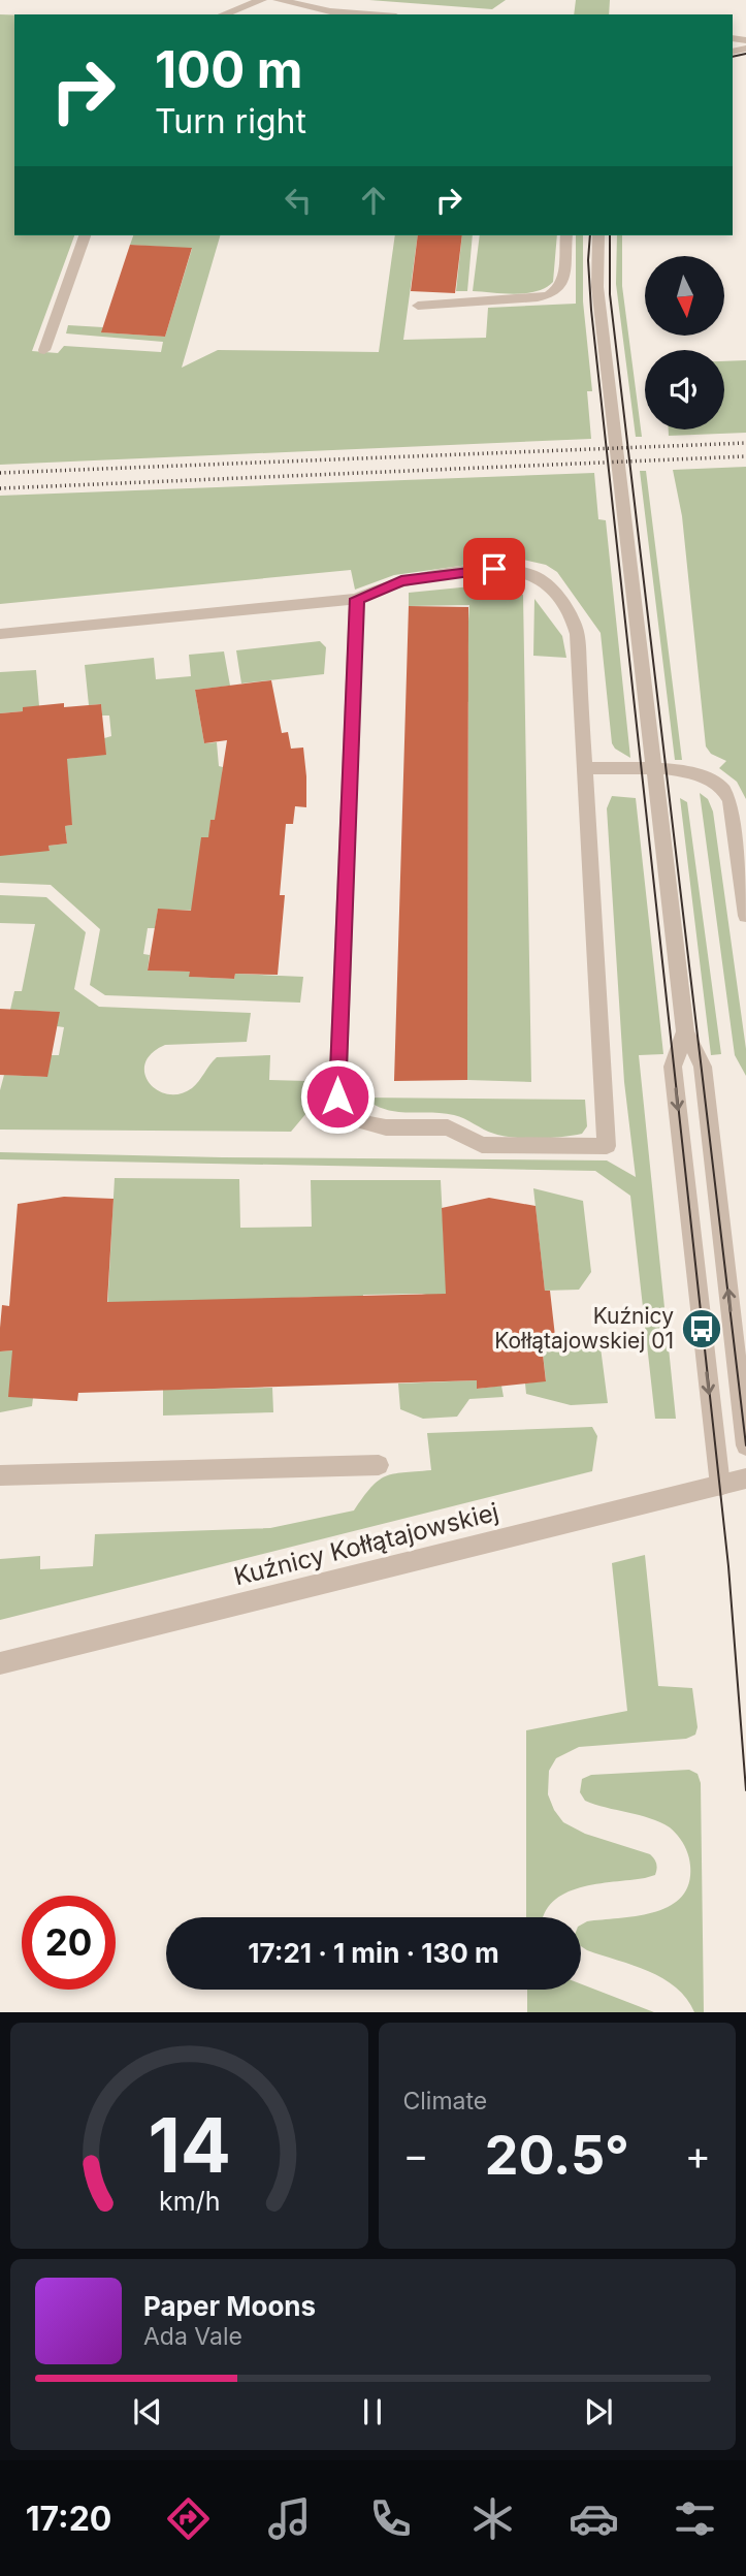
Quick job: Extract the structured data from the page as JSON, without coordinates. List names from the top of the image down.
{
  "streets": {
    "street": ["Kuźnicy Kołłątajowskiej"]
  },
  "places": {
    "bus stop": ["Kuźnicy Kołłątajowskiej 01"]
  },
  "north": "bottom",
  "page": {
    "turn": ["100 m", "Turn right"],
    "limit": "20",
    "trip": "17:21 · 1 min · 130 m",
    "tile": "Climate",
    "heat": ["−", "20.5°", "+"],
    "song": ["Paper Moons", "Ada Vale"],
    "tabs": "17:20",
    "gauge": ["14", "km/h"]
  }
}
